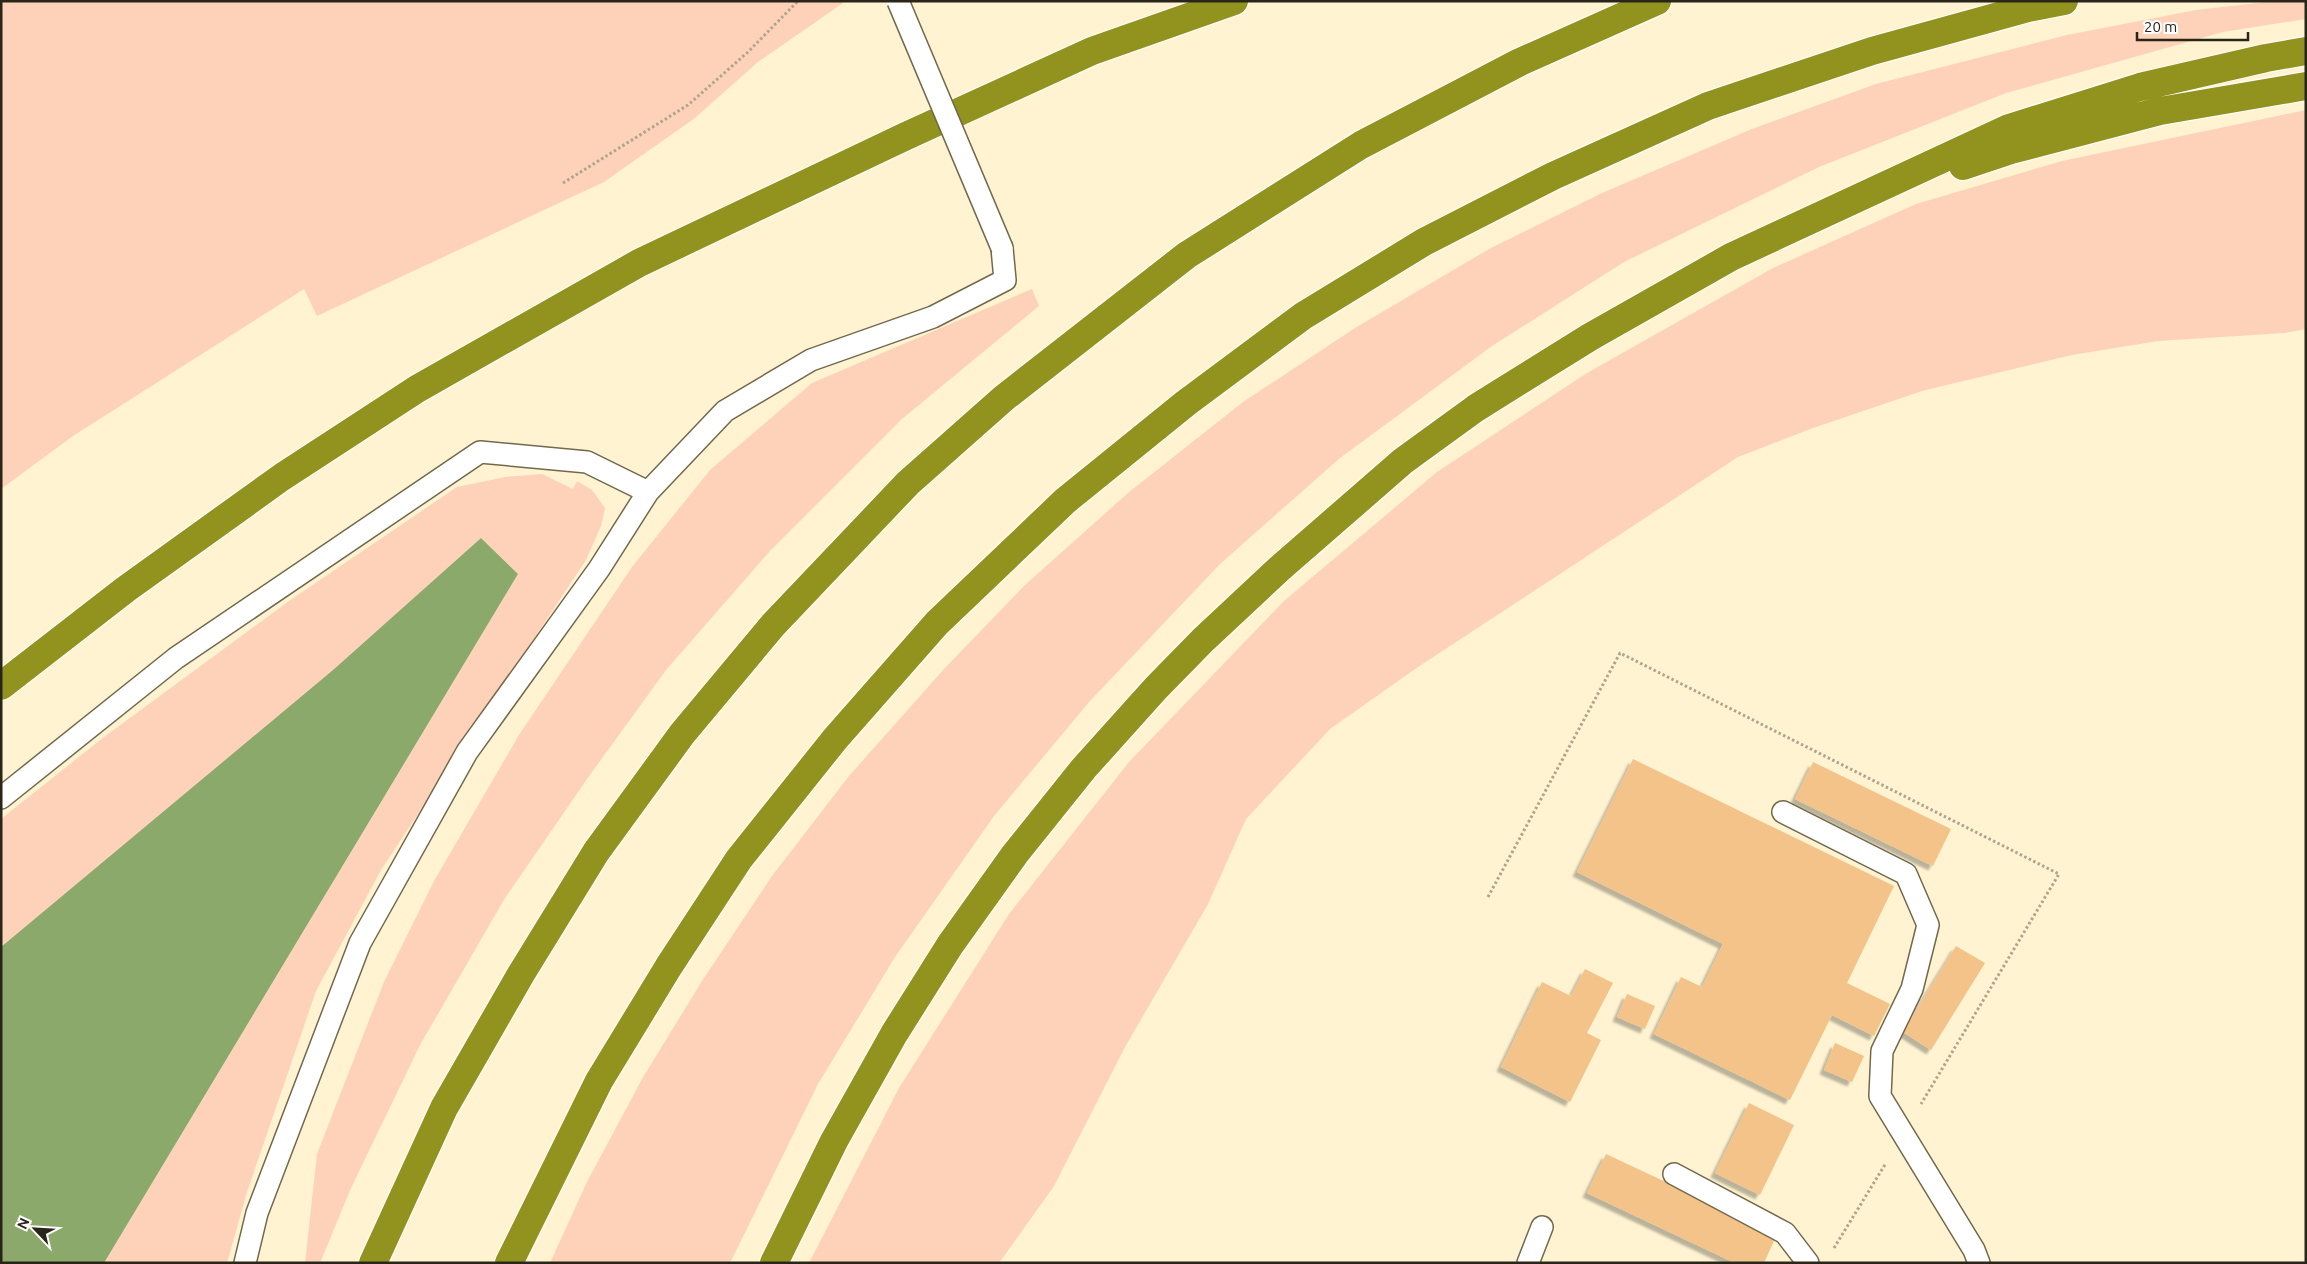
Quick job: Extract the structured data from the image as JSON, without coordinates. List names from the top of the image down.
{
  "scale_bar": "20 m",
  "north": "top left"
}
